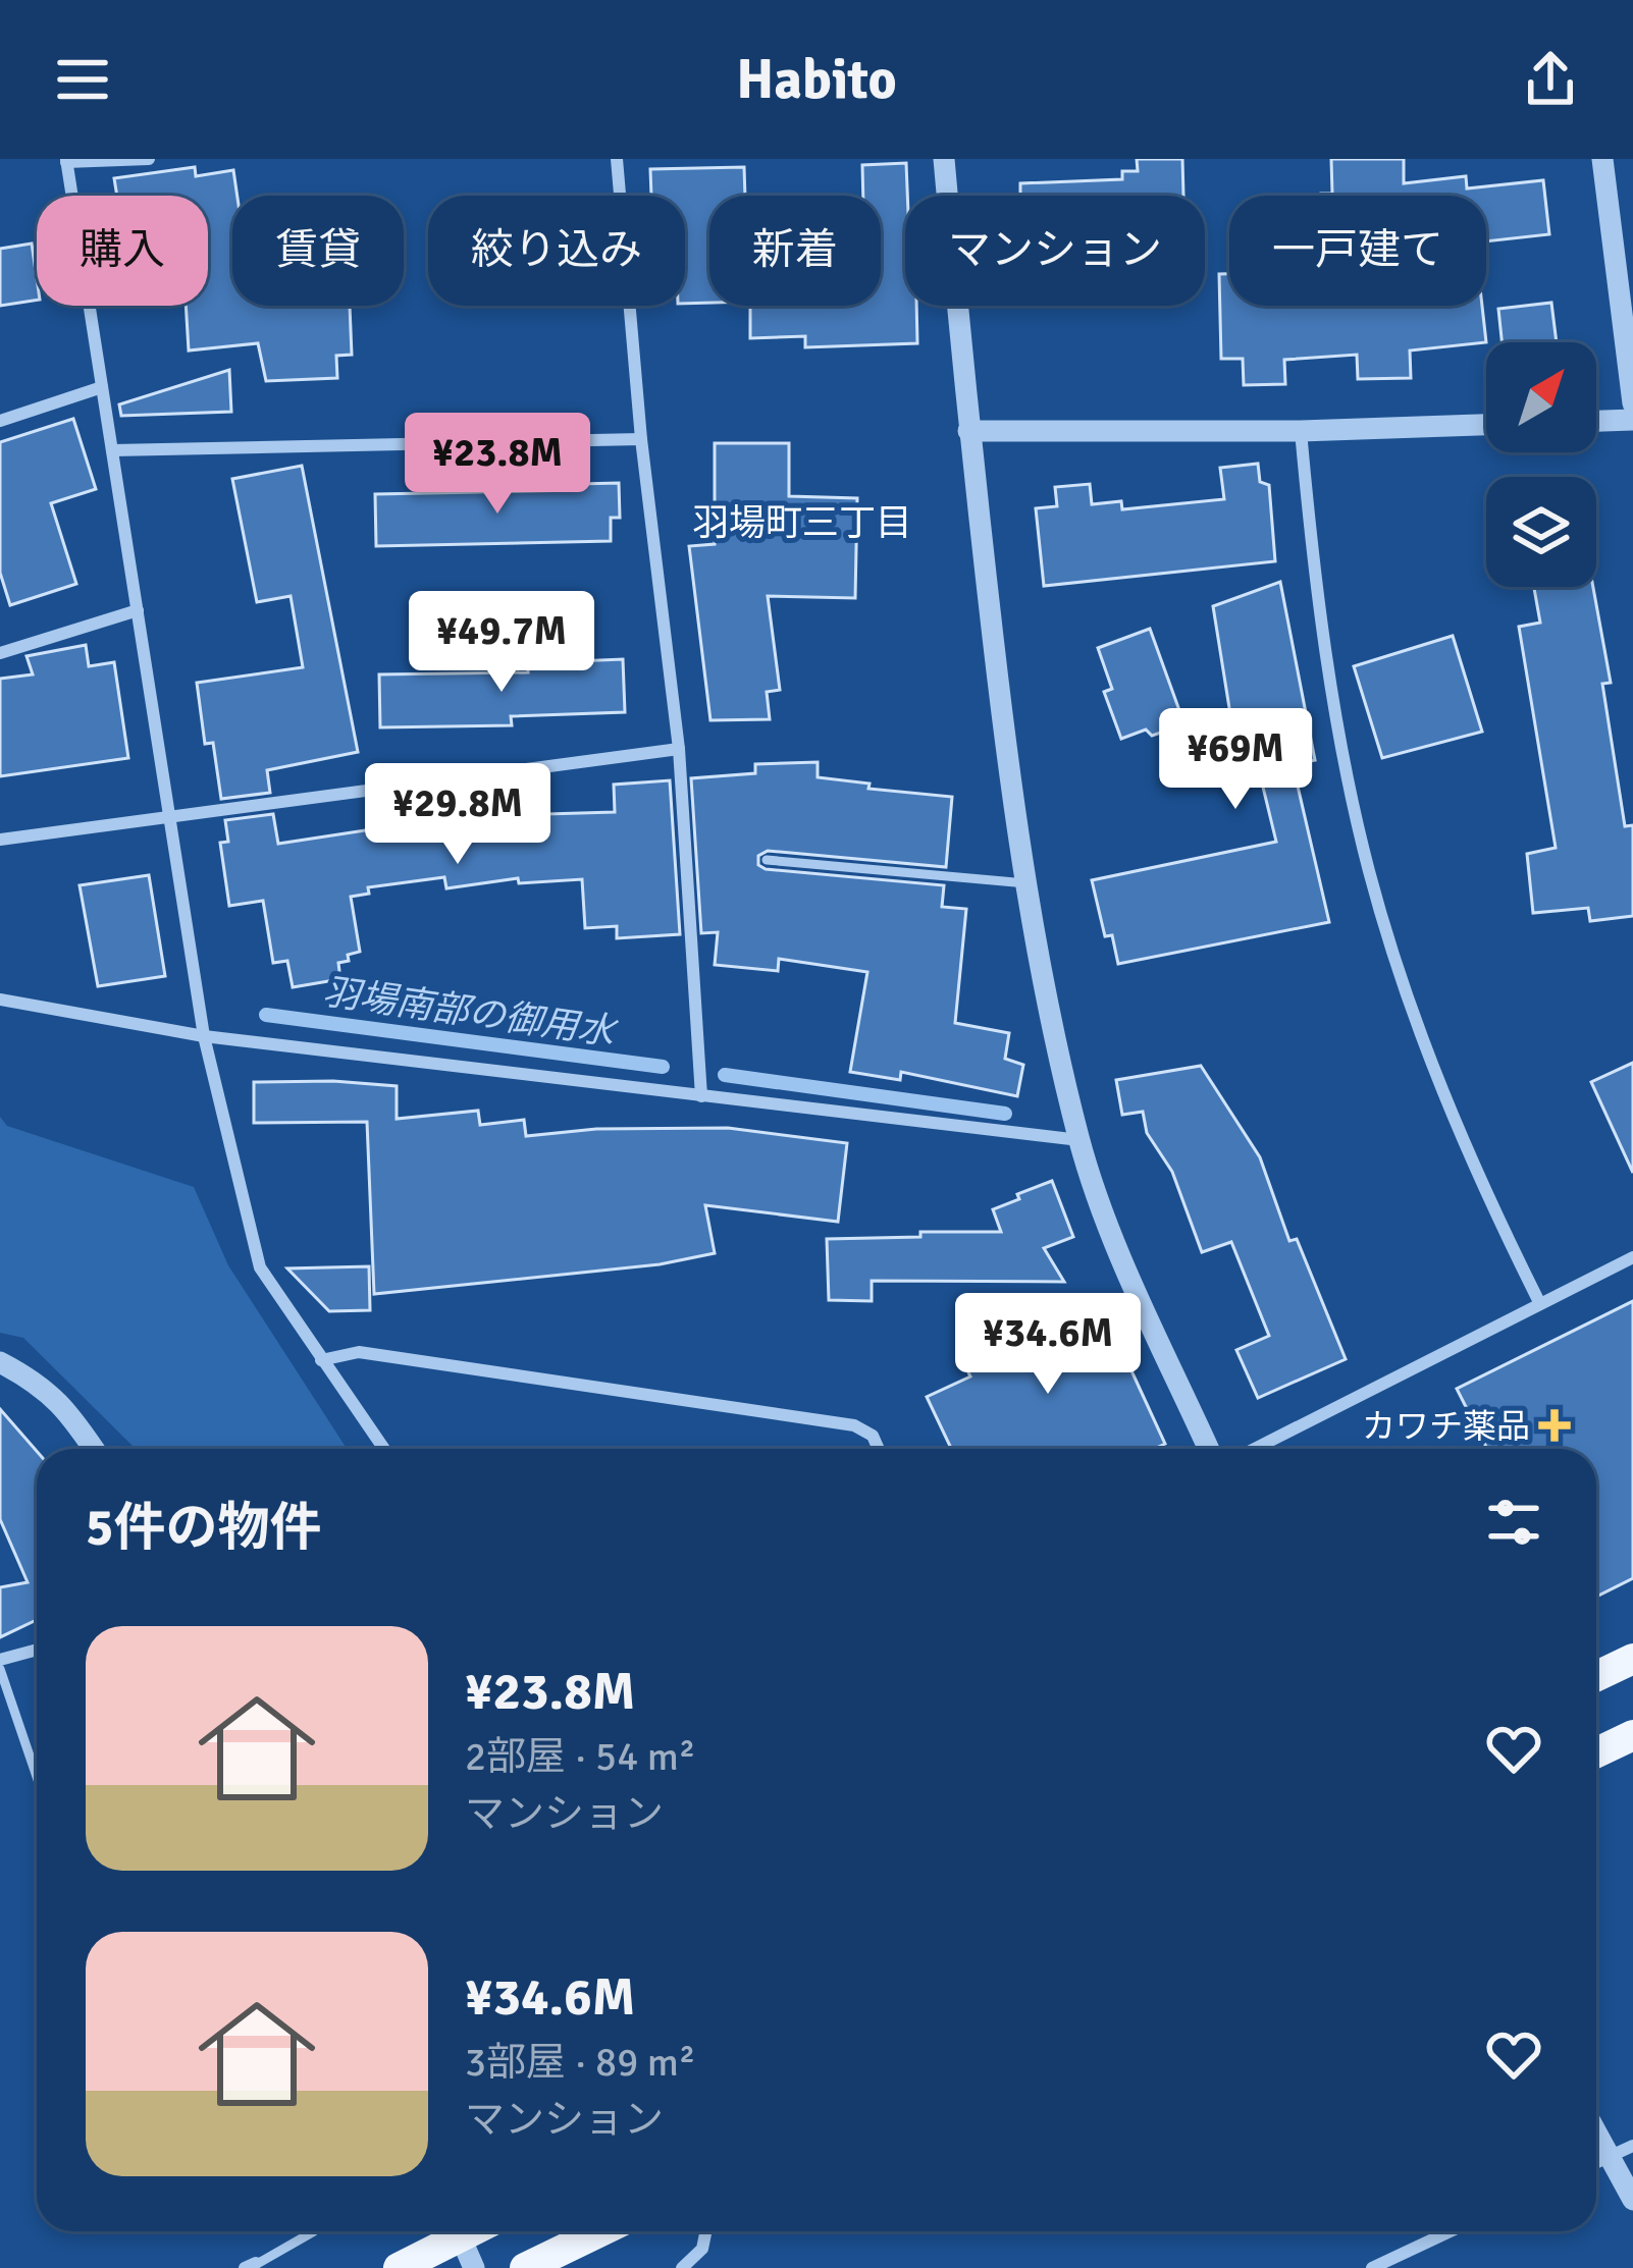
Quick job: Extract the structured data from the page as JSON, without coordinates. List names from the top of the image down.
{
  "districts": ["羽場町三丁目"],
  "water": ["羽場南部の御用水"],
  "places": {
    "health": ["カワチ薬品"]
  },
  "north": "top right",
  "page": {
    "header": "Habito",
    "chip": [
      "購入",
      "賃貸",
      "絞り込み",
      "新着",
      "マンション",
      "一戸建て"
    ],
    "price": [
      "¥23.8M",
      "¥49.7M",
      "¥69M",
      "¥29.8M",
      "¥34.6M"
    ],
    "heading": "5件の物件",
    "list": [
      {
        "name": "¥23.8M",
        "note": "2部屋 · 54 m² · マンション"
      },
      {
        "name": "¥34.6M",
        "note": "3部屋 · 89 m² · マンション"
      }
    ]
  }
}
